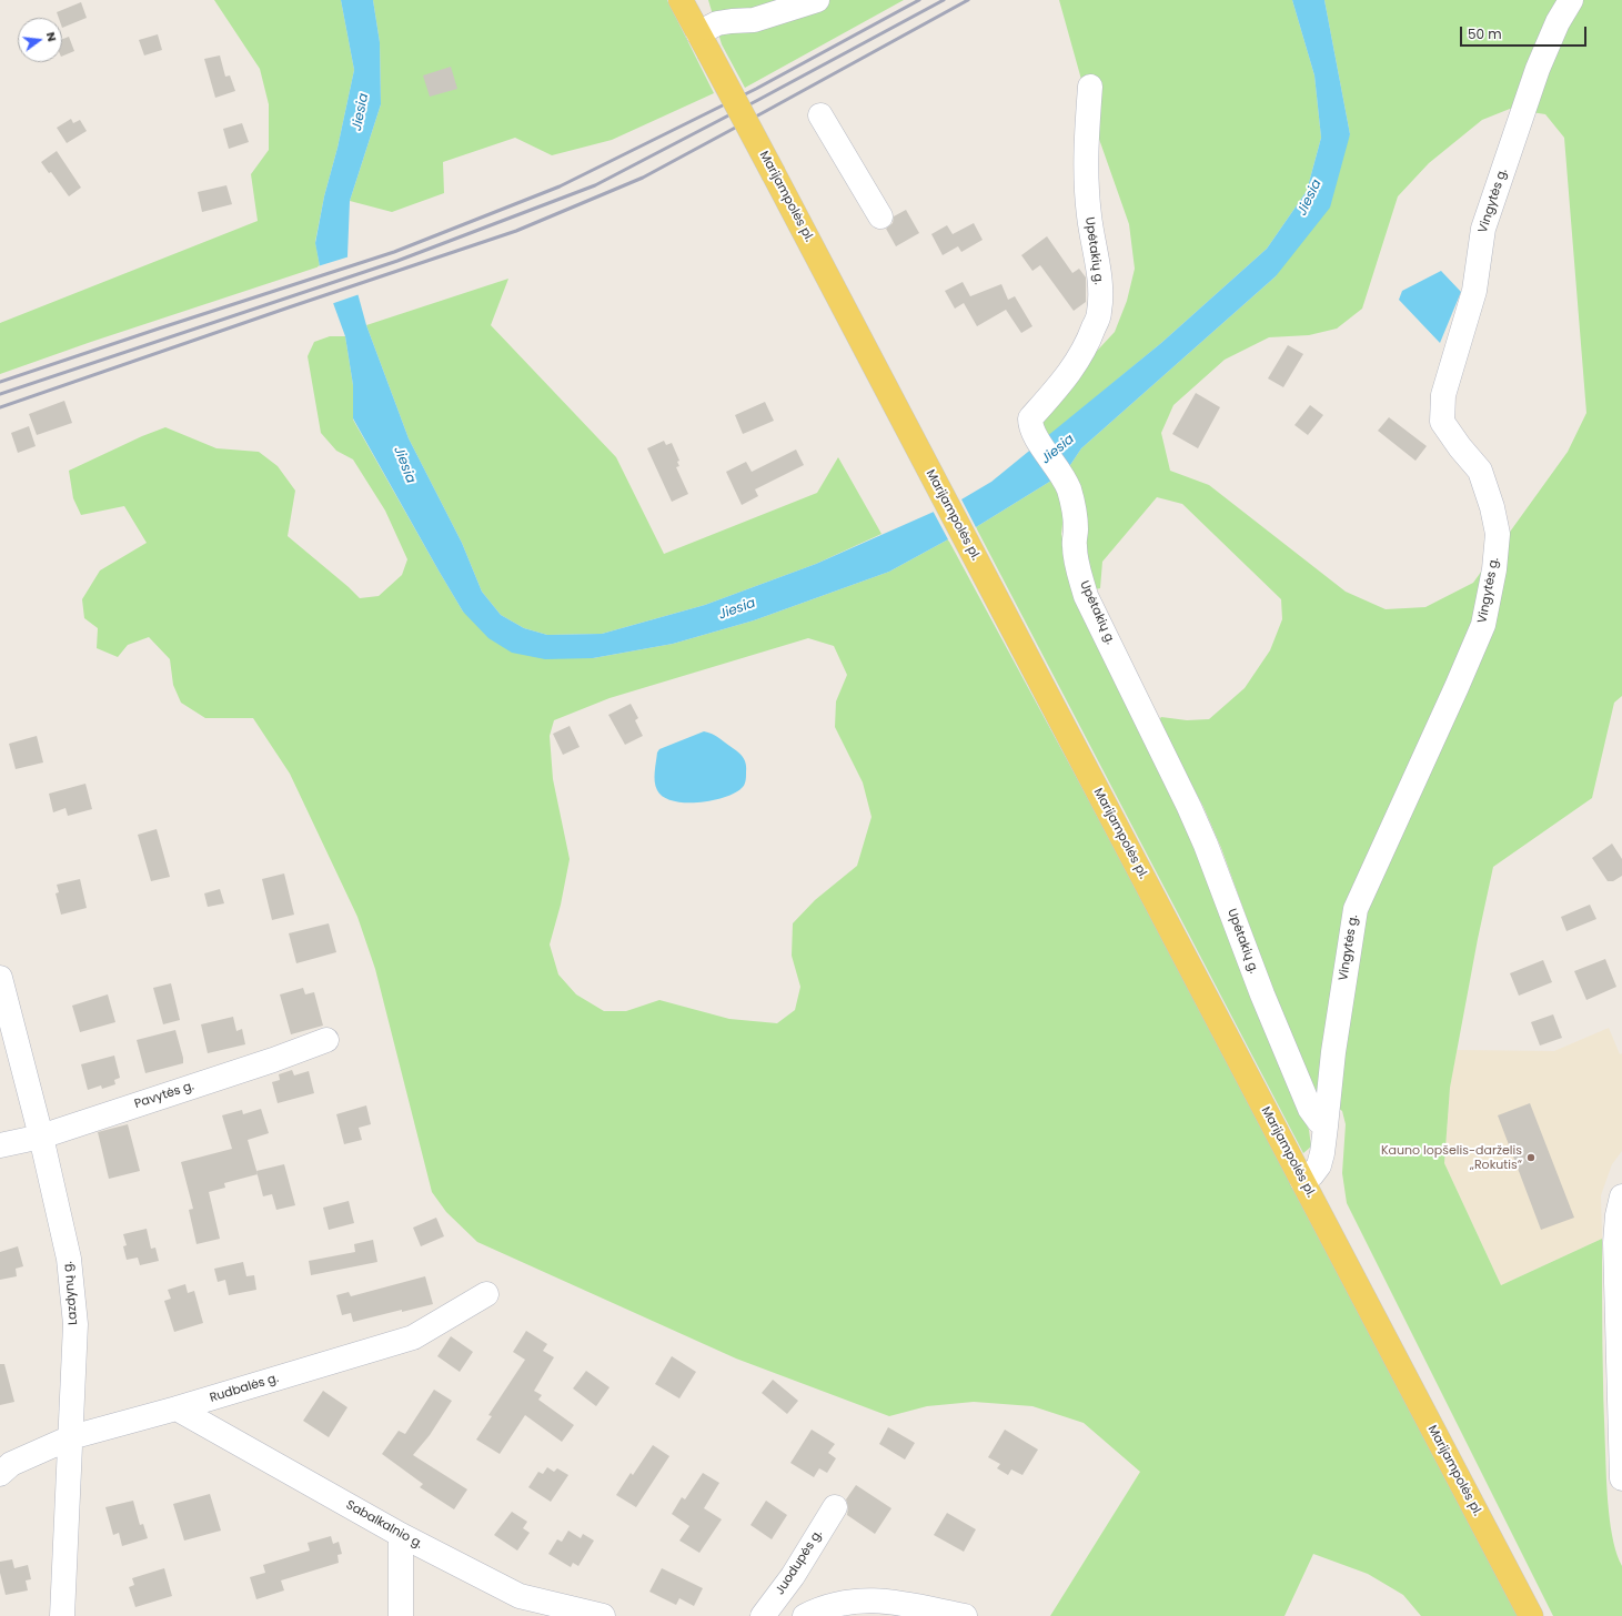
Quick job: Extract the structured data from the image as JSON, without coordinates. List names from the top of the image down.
{
  "streets": {
    "main road": ["Marijampolės pl."],
    "street": [
      "Vingytės g.",
      "Upėtakių g.",
      "Pavytės g.",
      "Lazdynų g.",
      "Rudbalės g.",
      "Sabalkalnio g.",
      "Juodupės g."
    ]
  },
  "crossings": [
    ["Marijampolės pl.", "Vingytės g."],
    ["Vingytės g.", "Upėtakių g."],
    ["Pavytės g.", "Lazdynų g."],
    ["Lazdynų g.", "Rudbalės g."],
    ["Rudbalės g.", "Sabalkalnio g."]
  ],
  "water": ["Jiesia"],
  "places": ["Kauno lopšelis-darželis „Rokutis“"],
  "scale_bar": "50 m",
  "north": "right"
}
